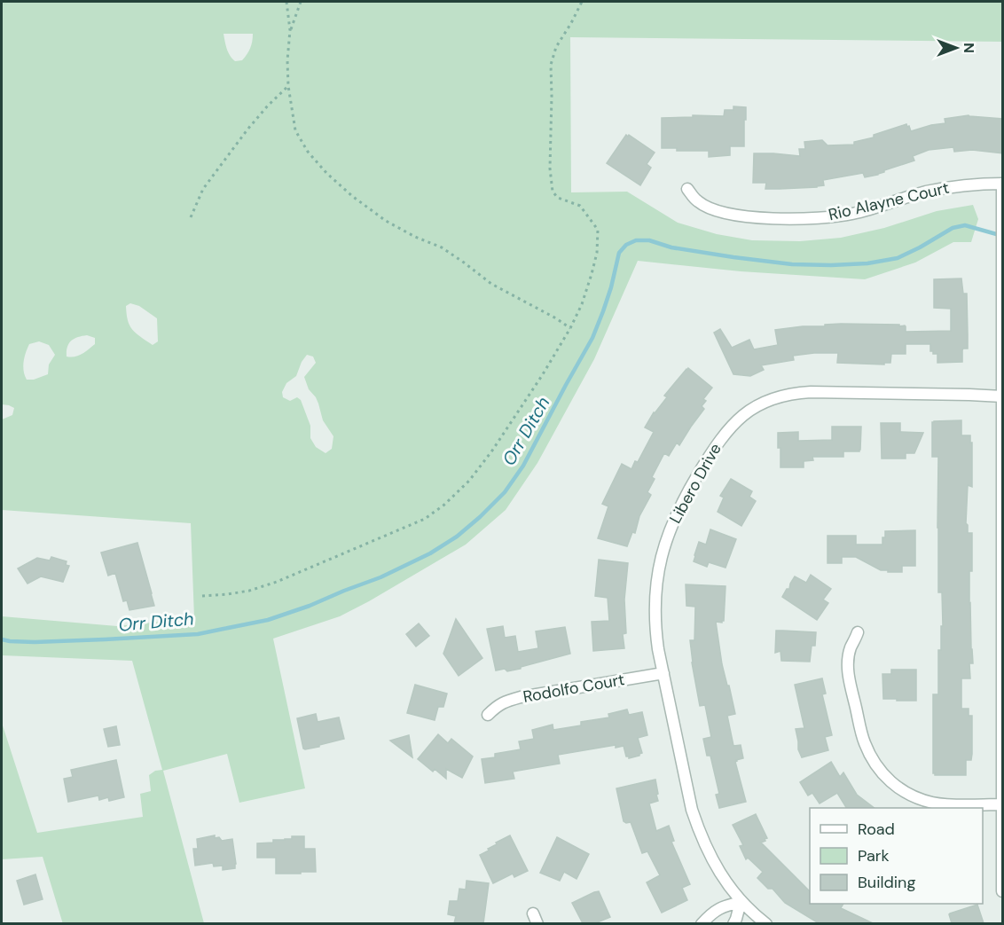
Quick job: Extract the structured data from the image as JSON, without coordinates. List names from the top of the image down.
{
  "streets": {
    "street": ["Rio Alayne Court", "Libero Drive", "Rodolfo Court"]
  },
  "crossings": [
    ["Libero Drive", "Rodolfo Court"]
  ],
  "water": ["Orr Ditch"],
  "legend": ["Road", "Park", "Building"],
  "north": "right"
}
